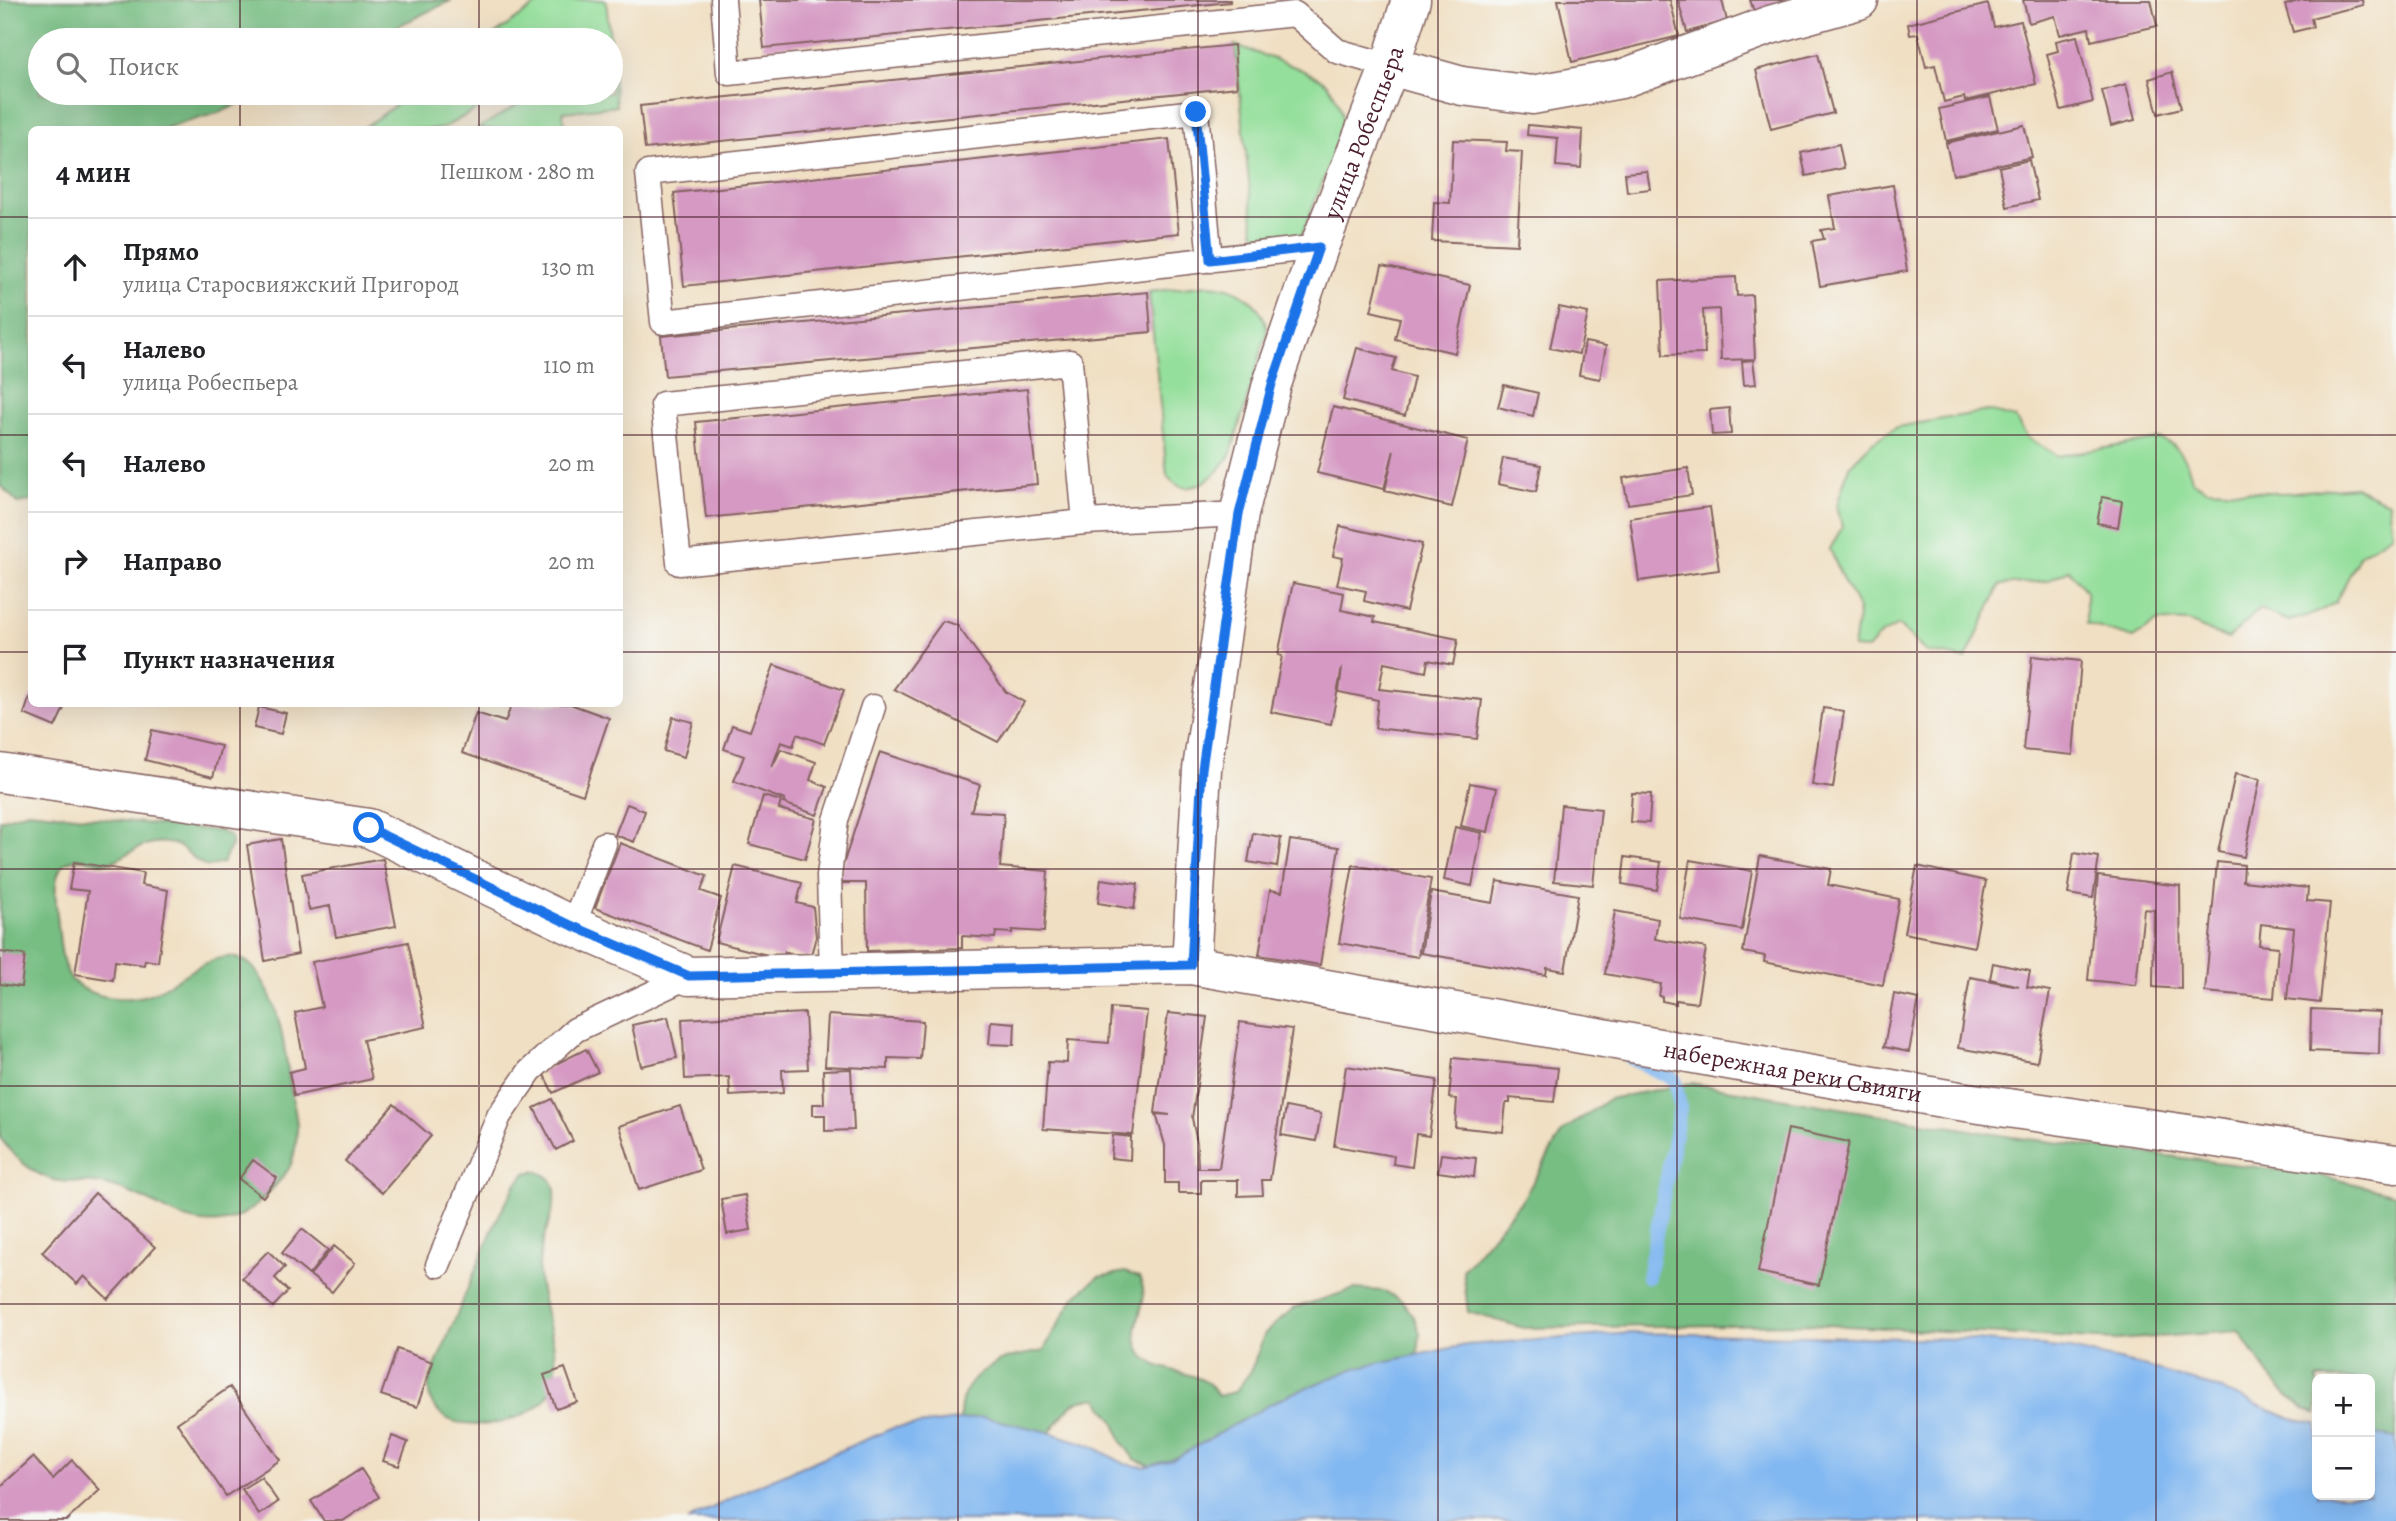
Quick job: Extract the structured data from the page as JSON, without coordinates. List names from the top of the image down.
{
  "streets": {
    "street": ["улица Робеспьера", "набережная реки Свияги"]
  },
  "crossings": [
    ["улица Робеспьера", "набережная реки Свияги"]
  ],
  "page": {
    "search": "Поиск",
    "heading": ["4 мин", "Пешком · 280 m"],
    "list": [
      ["Прямо", "улица Старосвияжский Пригород", "130 m"],
      ["Налево", "улица Робеспьера", "110 m"],
      ["Налево", "20 m"],
      ["Направо", "20 m"],
      "Пункт назначения"
    ],
    "map_buttons": ["+", "−"]
  }
}
